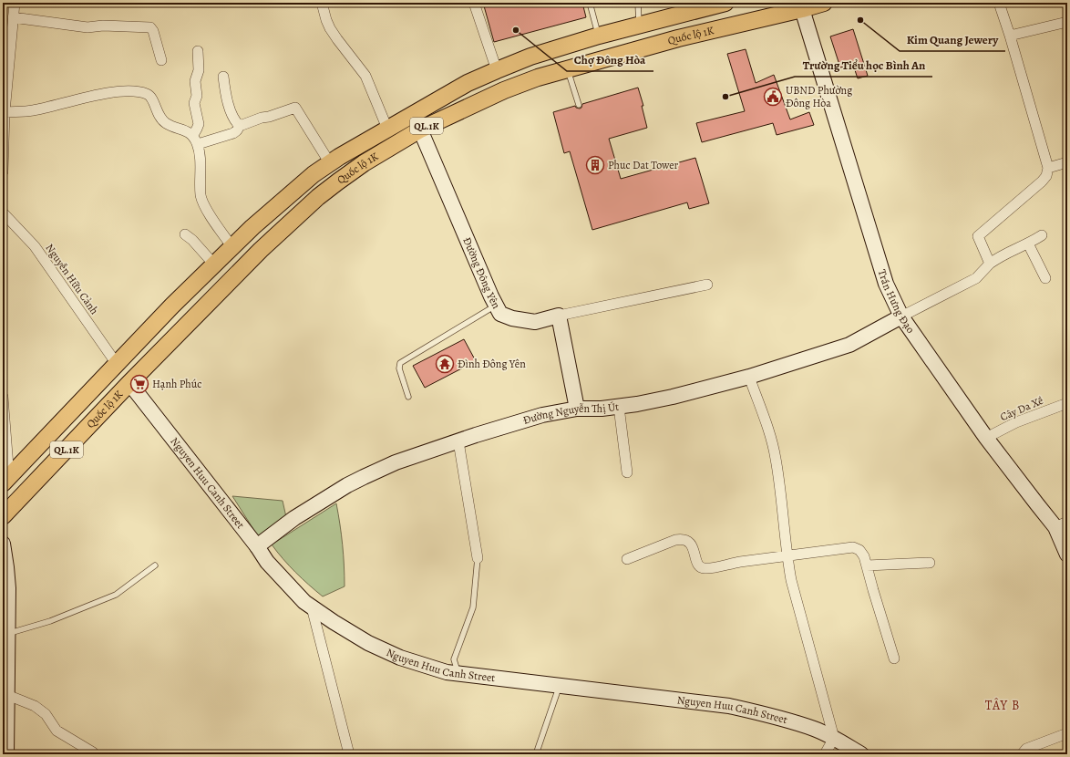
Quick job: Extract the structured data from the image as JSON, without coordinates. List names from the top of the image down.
{
  "streets": {
    "main road": ["Quốc lộ 1K", "QL.1K"],
    "street": [
      "Đường Đông Yên",
      "Nguyễn Hữu Cảnh",
      "Trần Hưng Đạo",
      "Cây Da Xề",
      "Đường Nguyễn Thị Út",
      "Nguyen Huu Canh Street"
    ]
  },
  "crossings": [
    ["Quốc lộ 1K", "Đường Đông Yên"],
    ["Quốc lộ 1K", "Nguyễn Hữu Cảnh"],
    ["Quốc lộ 1K", "Trần Hưng Đạo"],
    ["Quốc lộ 1K", "Nguyen Huu Canh Street"],
    ["Trần Hưng Đạo", "Cây Da Xề"],
    ["Trần Hưng Đạo", "Đường Nguyễn Thị Út"],
    ["Đường Nguyễn Thị Út", "Nguyen Huu Canh Street"]
  ],
  "districts": ["TÂY B"],
  "places": {
    "other": ["Kim Quang Jewery", "Chợ Đông Hòa", "Trường Tiểu học Bình An"],
    "public building": ["UBND Phường Đông Hòa"],
    "building": ["Phuc Dat Tower"],
    "temple": ["Đình Đông Yên"],
    "supermarket": ["Hạnh Phúc"]
  }
}
